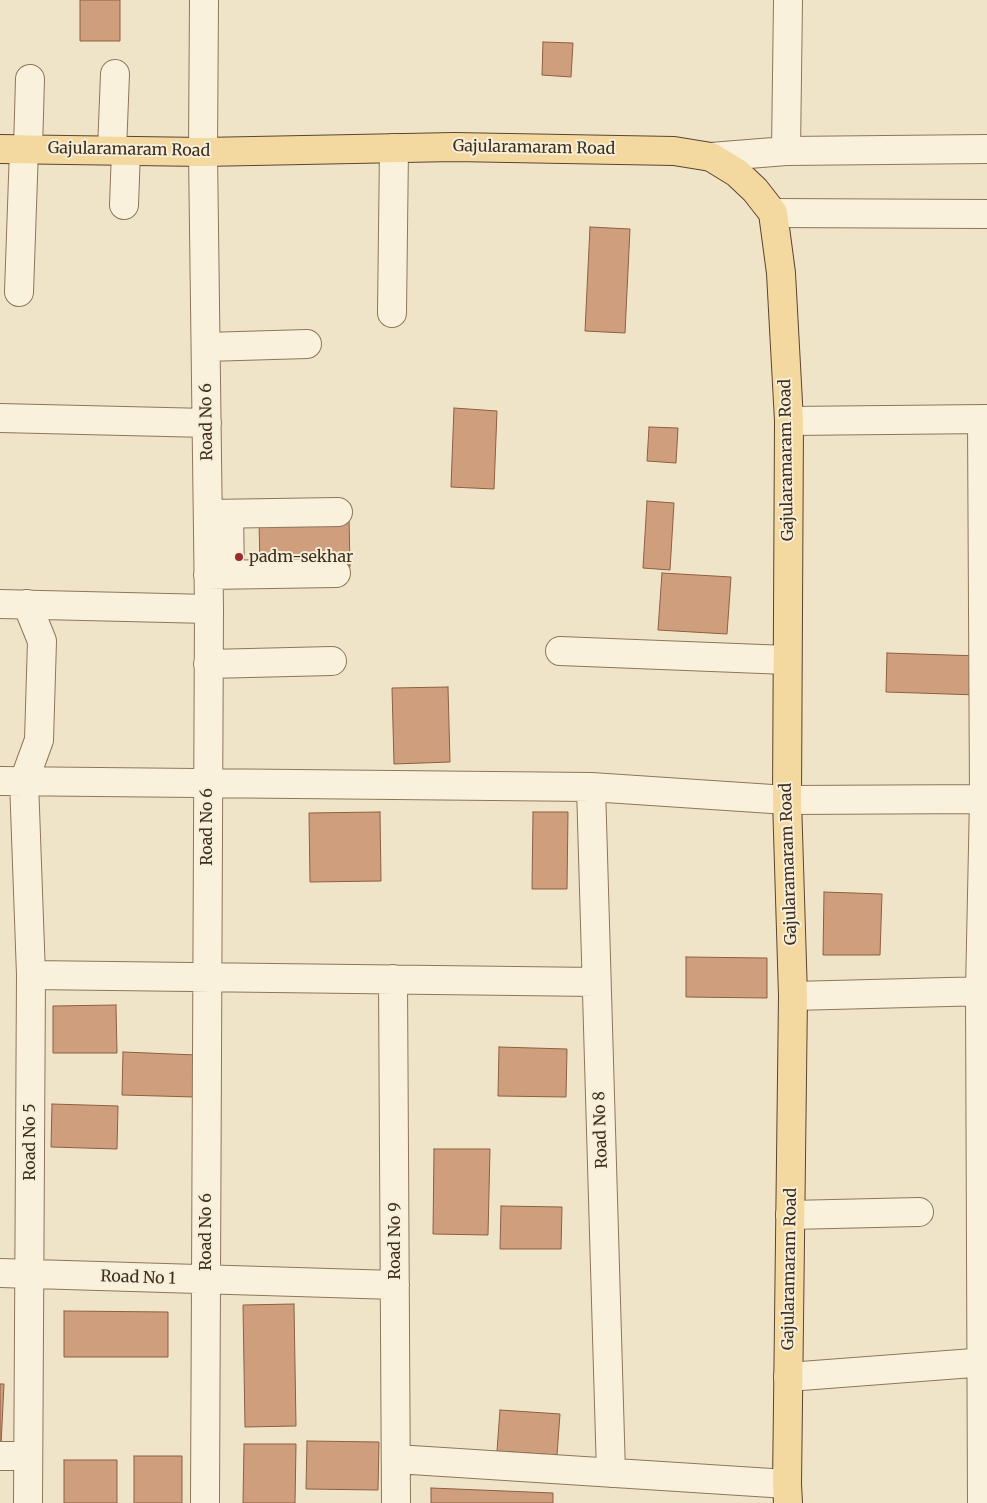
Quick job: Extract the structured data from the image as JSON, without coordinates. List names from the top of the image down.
{
  "streets": {
    "main road": ["Gajularamaram Road"],
    "street": [
      "Road No 6",
      "Road No 8",
      "Road No 5",
      "Road No 9",
      "Road No 1"
    ]
  },
  "crossings": [
    ["Gajularamaram Road", "Road No 6"],
    ["Road No 6", "Road No 1"],
    ["Road No 5", "Road No 1"],
    ["Road No 9", "Road No 1"]
  ],
  "places": ["padm-sekhar"]
}
